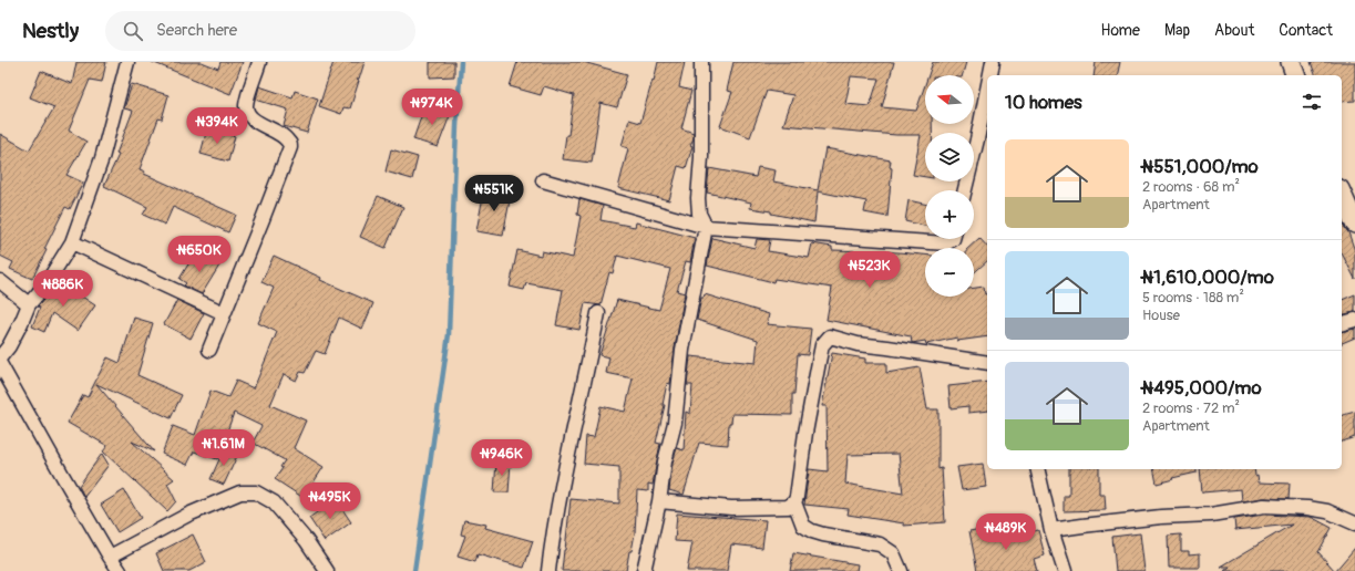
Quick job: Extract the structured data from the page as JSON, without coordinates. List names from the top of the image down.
{
  "north": "left",
  "page": {
    "header": "Nestly",
    "search": "Search here",
    "nav": [
      "Home",
      "Map",
      "About",
      "Contact"
    ],
    "map_buttons": ["+", "−"],
    "heading": "10 homes",
    "price": [
      "₦974K",
      "₦394K",
      "₦551K",
      "₦650K",
      "₦523K",
      "₦886K",
      "₦1.61M",
      "₦946K",
      "₦495K",
      "₦489K"
    ],
    "list": [
      {
        "name": "₦551,000/mo",
        "note": "2 rooms · 68 m² · Apartment"
      },
      {
        "name": "₦1,610,000/mo",
        "note": "5 rooms · 188 m² · House"
      },
      {
        "name": "₦495,000/mo",
        "note": "2 rooms · 72 m² · Apartment"
      }
    ]
  }
}
